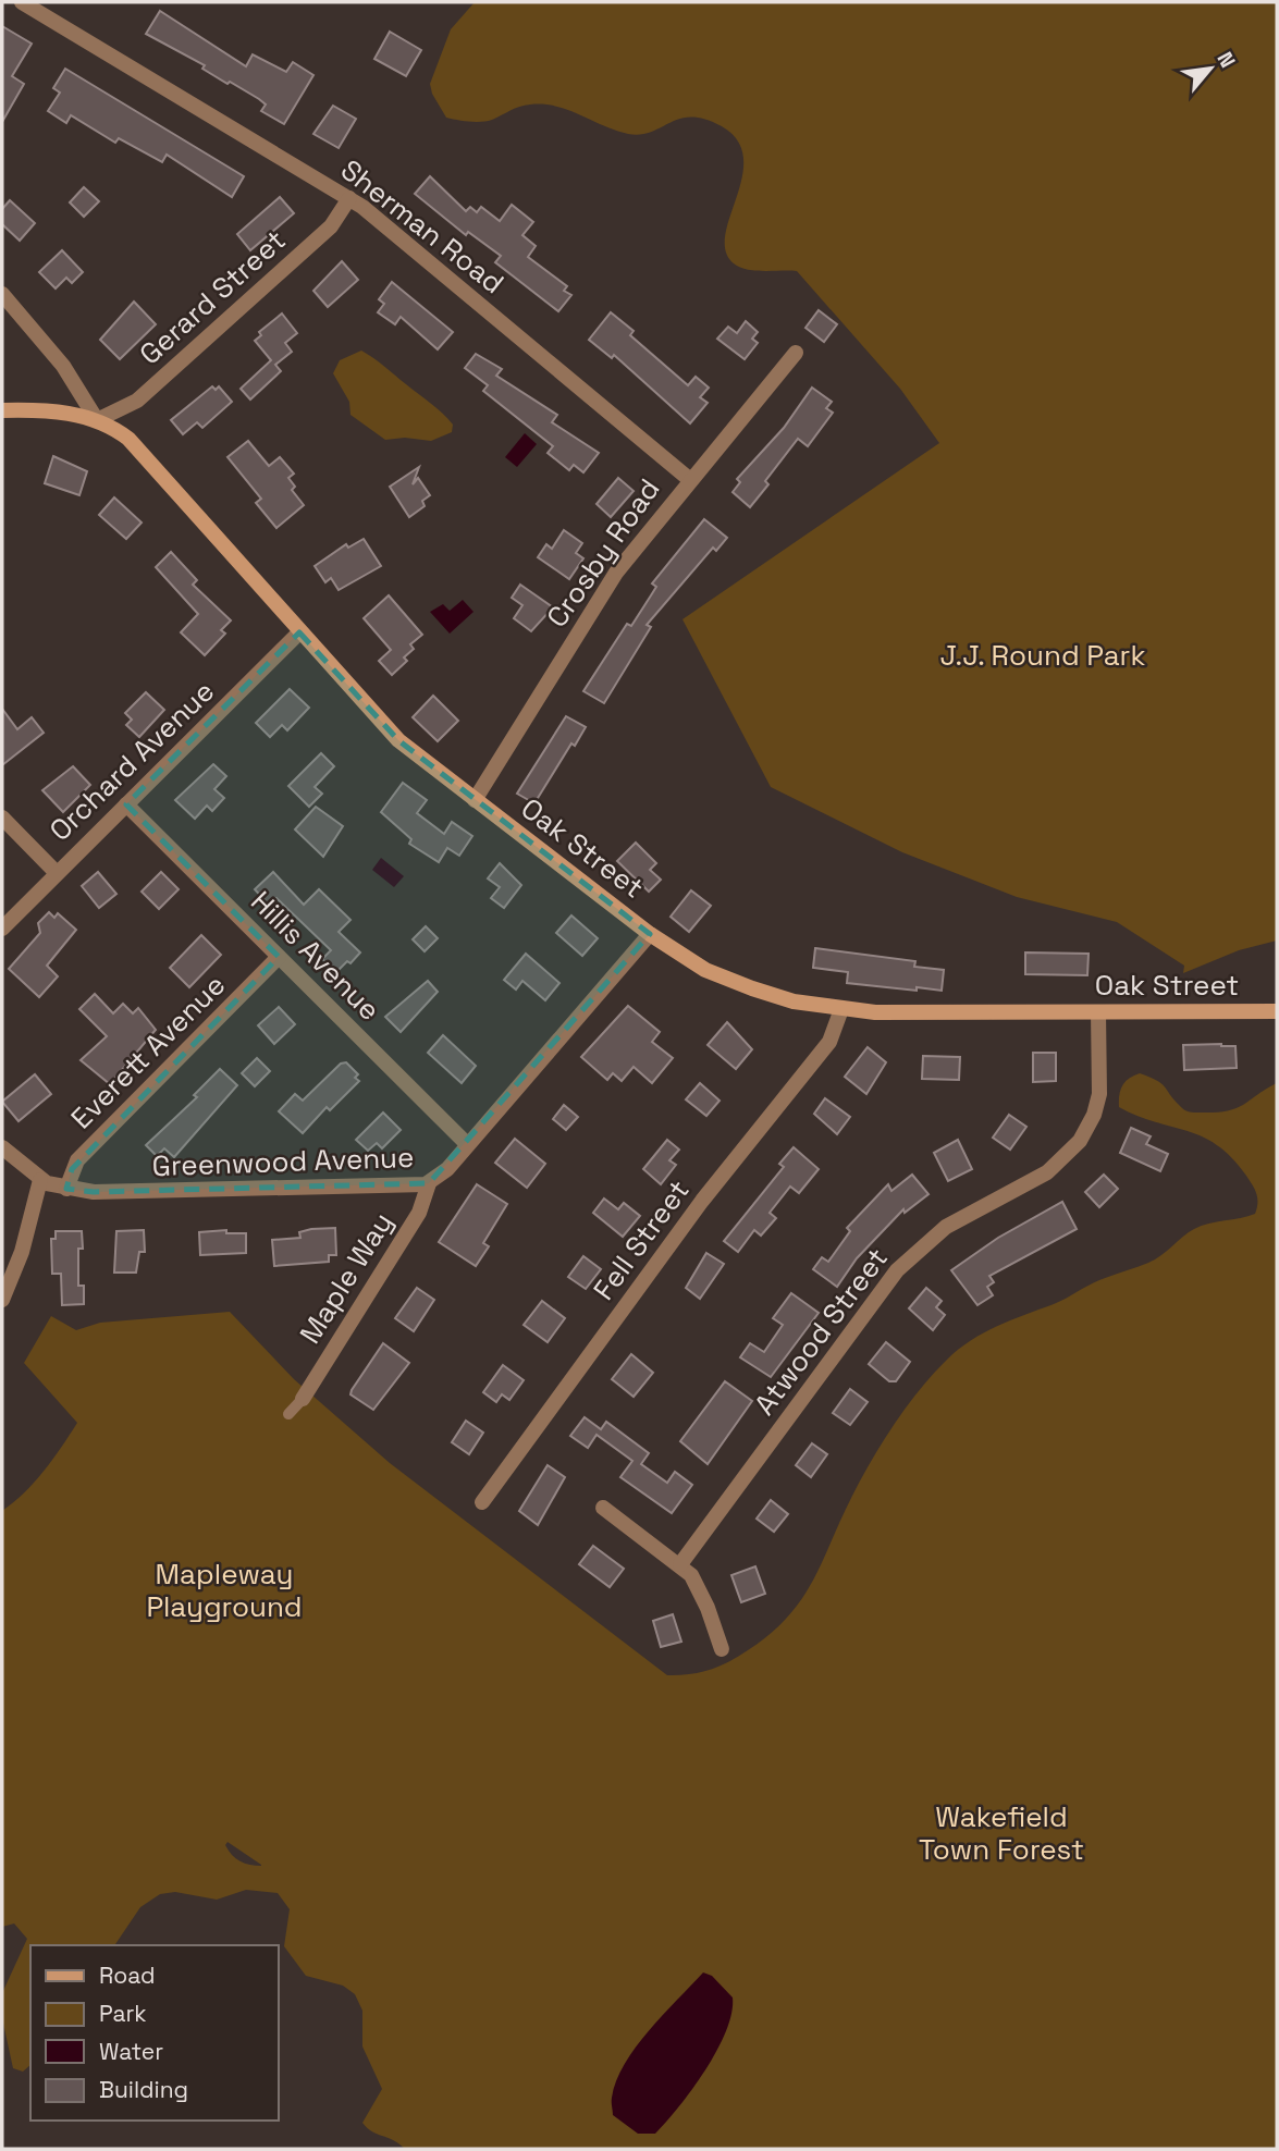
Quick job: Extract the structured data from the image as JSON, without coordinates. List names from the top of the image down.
{
  "streets": {
    "street": [
      "Sherman Road",
      "Gerard Street",
      "Crosby Road",
      "Orchard Avenue",
      "Oak Street",
      "Hillis Avenue",
      "Everett Avenue",
      "Greenwood Avenue",
      "Fell Street",
      "Maple Way",
      "Atwood Street"
    ]
  },
  "crossings": [
    ["Sherman Road", "Gerard Street"],
    ["Sherman Road", "Crosby Road"],
    ["Gerard Street", "Oak Street"],
    ["Crosby Road", "Oak Street"],
    ["Orchard Avenue", "Oak Street"],
    ["Orchard Avenue", "Hillis Avenue"],
    ["Oak Street", "Greenwood Avenue"],
    ["Oak Street", "Fell Street"],
    ["Oak Street", "Atwood Street"],
    ["Hillis Avenue", "Everett Avenue"],
    ["Hillis Avenue", "Greenwood Avenue"],
    ["Everett Avenue", "Greenwood Avenue"],
    ["Greenwood Avenue", "Maple Way"]
  ],
  "parks": ["J.J. Round Park", "Mapleway Playground", "Wakefield Town Forest"],
  "legend": [
    "Road",
    "Park",
    "Water",
    "Building"
  ],
  "north": "top right"
}
